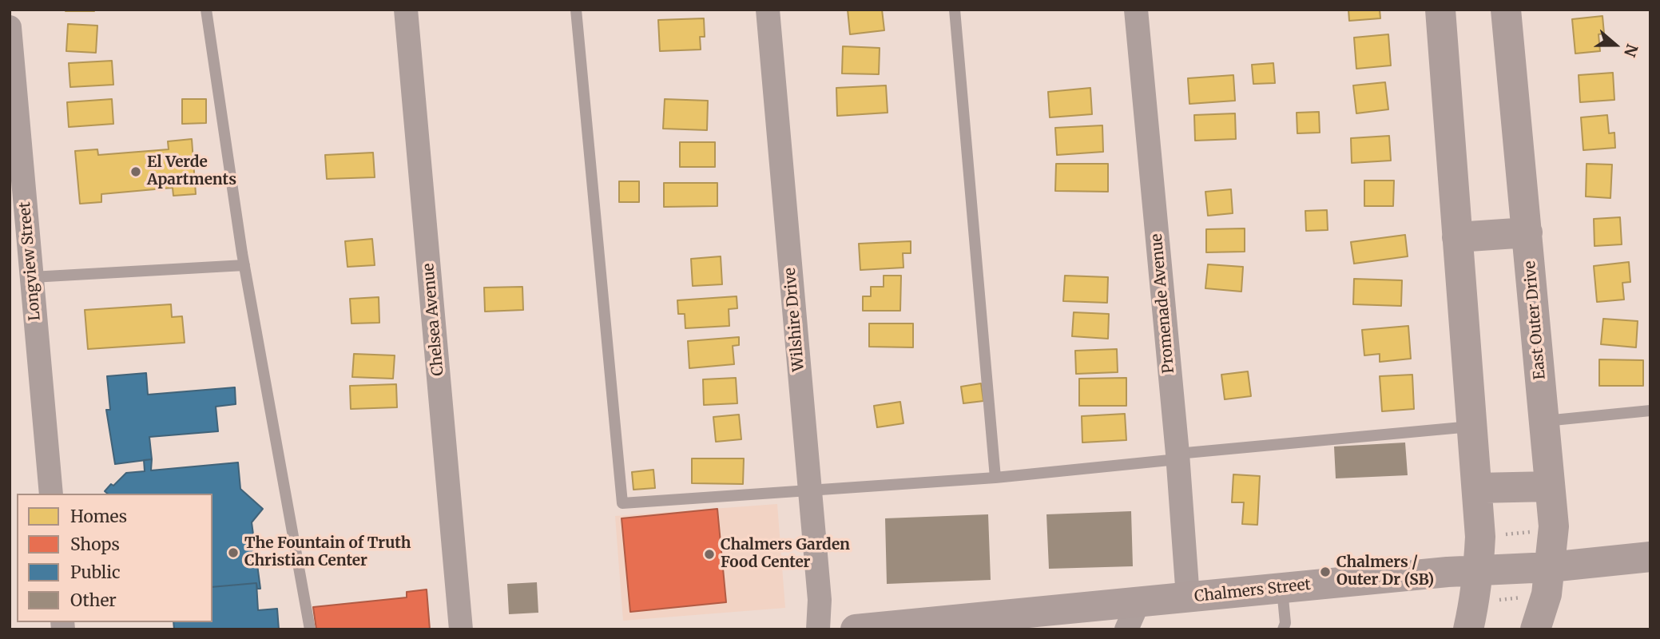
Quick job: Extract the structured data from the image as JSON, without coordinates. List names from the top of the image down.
{
  "streets": {
    "street": [
      "Longview Street",
      "Promenade Avenue",
      "Chelsea Avenue",
      "Wilshire Drive",
      "East Outer Drive",
      "Chalmers Street"
    ]
  },
  "crossings": [
    ["Promenade Avenue", "Chalmers Street"],
    ["East Outer Drive", "Chalmers Street"]
  ],
  "places": [
    "El Verde Apartments",
    "The Fountain of Truth Christian Center",
    "Chalmers Garden Food Center",
    "Chalmers / Outer Dr (SB)"
  ],
  "legend": [
    "Homes",
    "Shops",
    "Public",
    "Other"
  ],
  "north": "right"
}
